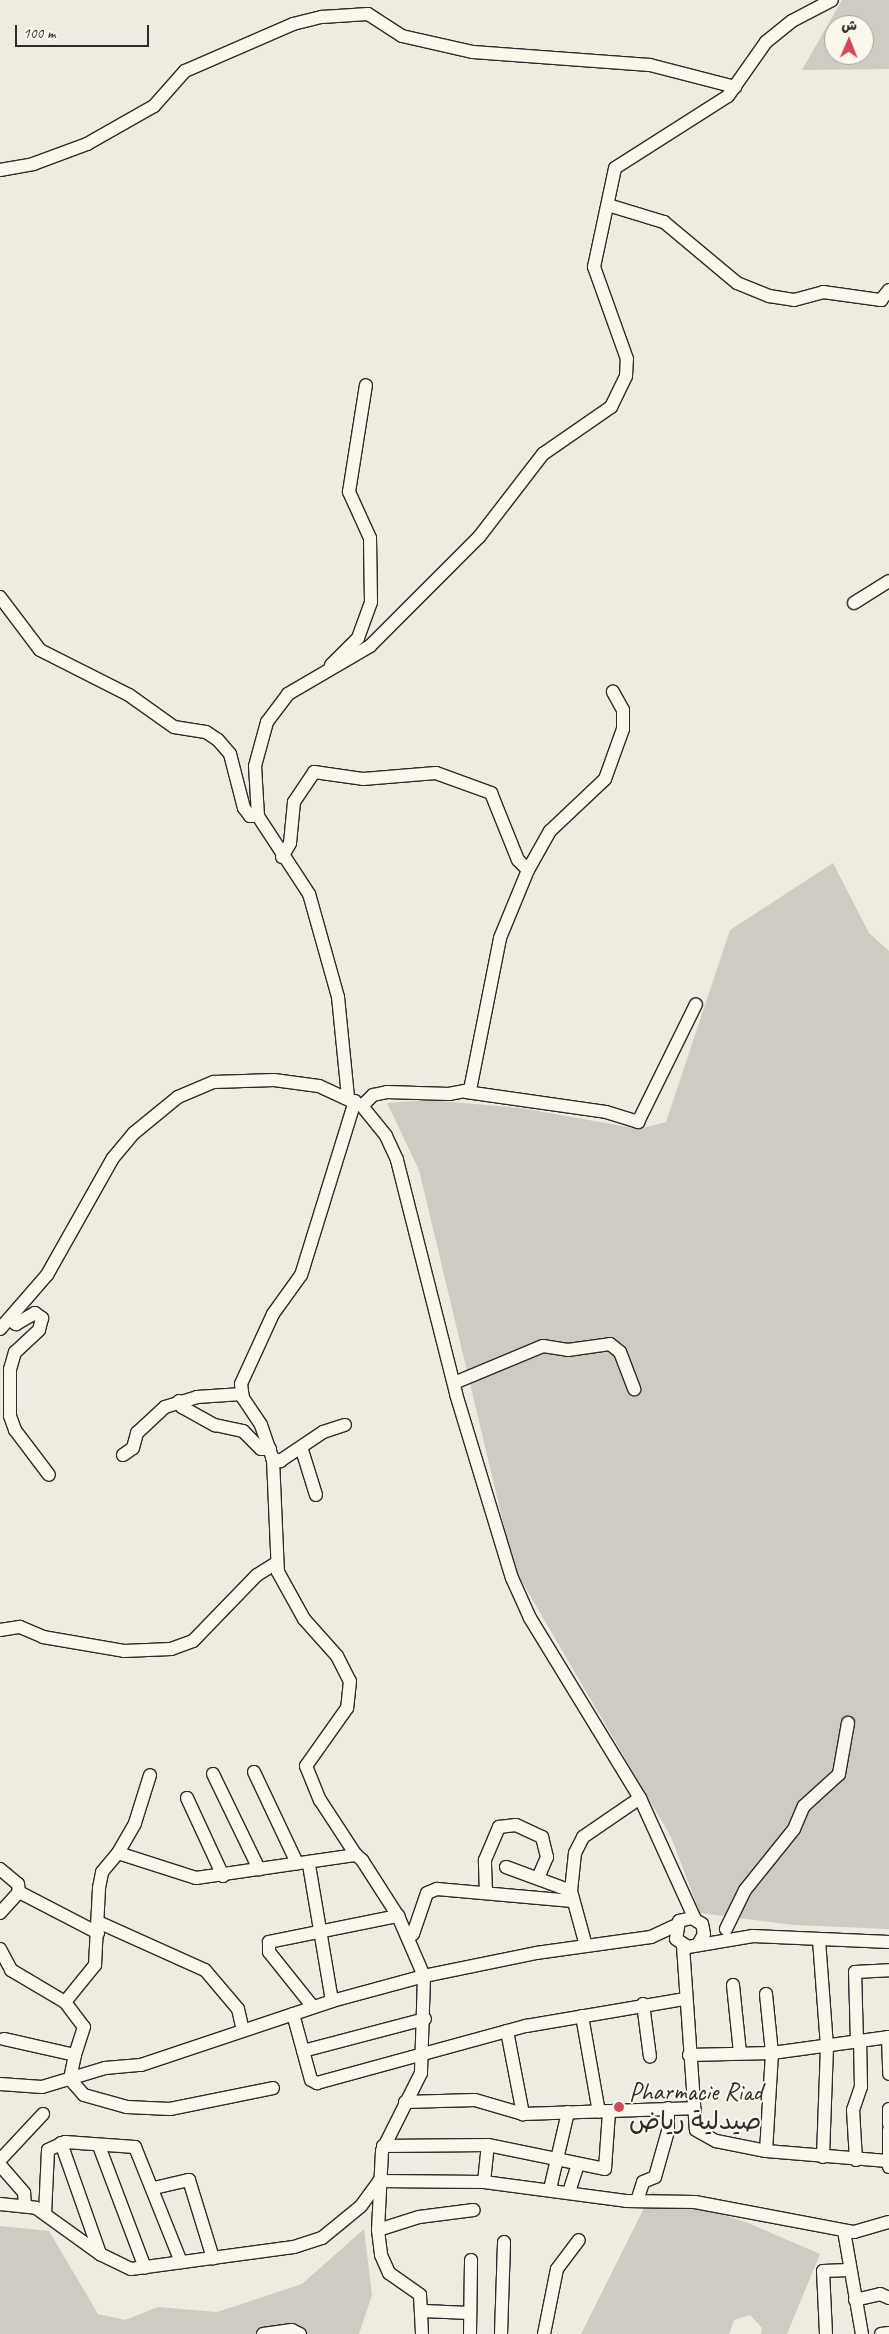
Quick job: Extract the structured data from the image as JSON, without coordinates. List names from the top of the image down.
{
  "places": ["Pharmacie Riad صيدلية رياض"],
  "scale_bar": "100 m",
  "north": "top"
}
